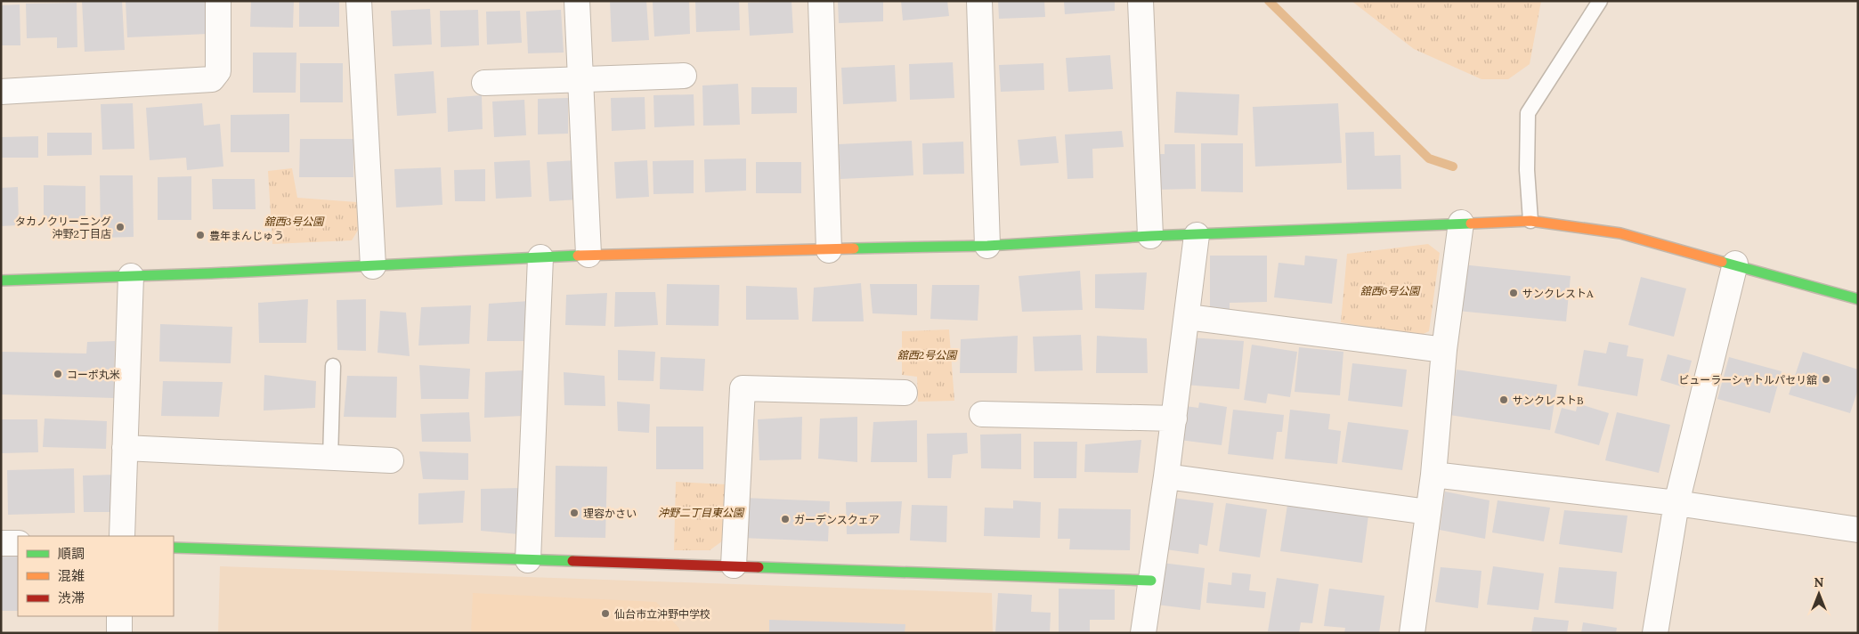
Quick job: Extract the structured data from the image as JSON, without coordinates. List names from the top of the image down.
{
  "parks": [
    "舘西3号公園",
    "舘西6号公園",
    "舘西2号公園",
    "沖野二丁目東公園"
  ],
  "places": [
    "タカノクリーニング 沖野2丁目店",
    "豊年まんじゅう",
    "サンクレストA",
    "コーポ丸米",
    "ビューラーシャトルパセリ舘",
    "サンクレストB",
    "理容かさい",
    "ガーデンスクェア",
    "仙台市立沖野中学校"
  ],
  "legend": ["順調", "混雑", "渋滞"],
  "north": "top"
}
